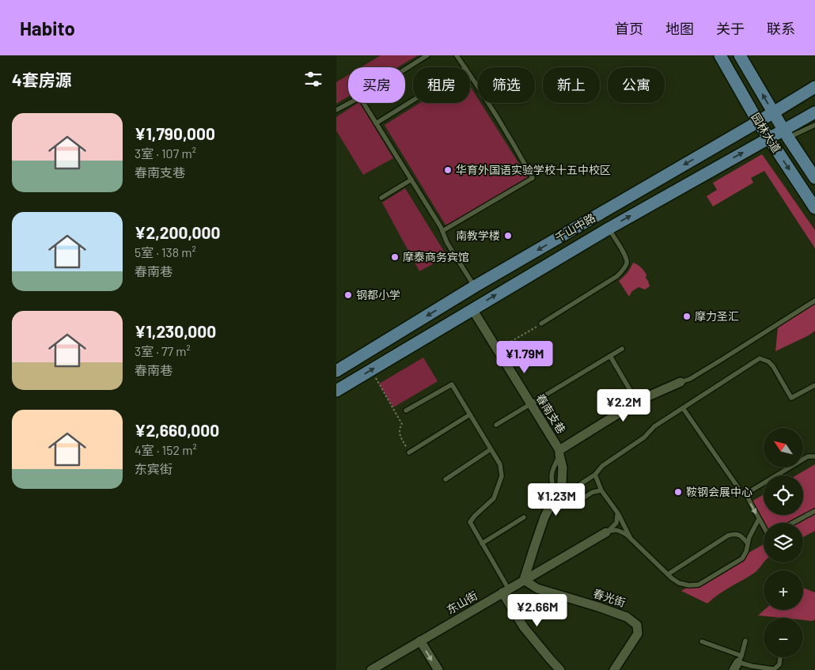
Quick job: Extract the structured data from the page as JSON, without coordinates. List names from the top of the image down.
{
  "streets": {
    "main road": ["园林大道", "千山中路"],
    "street": ["春南支巷", "春光街", "东山街"]
  },
  "crossings": [
    ["园林大道", "千山中路"],
    ["千山中路", "春南支巷"],
    ["春光街", "东山街"]
  ],
  "places": [
    "华育外国语实验学校十五中校区",
    "南教学楼",
    "摩泰商务宾馆",
    "钢都小学",
    "摩力圣汇",
    "鞍钢会展中心"
  ],
  "north": "top left",
  "page": {
    "header": "Habito",
    "nav": [
      "首页",
      "地图",
      "关于",
      "联系"
    ],
    "heading": "4套房源",
    "chip": [
      "买房",
      "租房",
      "筛选",
      "新上",
      "公寓"
    ],
    "list": [
      {
        "name": "¥1,790,000",
        "note": "3室 · 107 m² · 春南支巷"
      },
      {
        "name": "¥2,200,000",
        "note": "5室 · 138 m² · 春南巷"
      },
      {
        "name": "¥1,230,000",
        "note": "3室 · 77 m² · 春南巷"
      },
      {
        "name": "¥2,660,000",
        "note": "4室 · 152 m² · 东宾街"
      }
    ],
    "price": [
      "¥1.79M",
      "¥2.2M",
      "¥1.23M",
      "¥2.66M"
    ],
    "map_buttons": ["+", "−"]
  }
}
